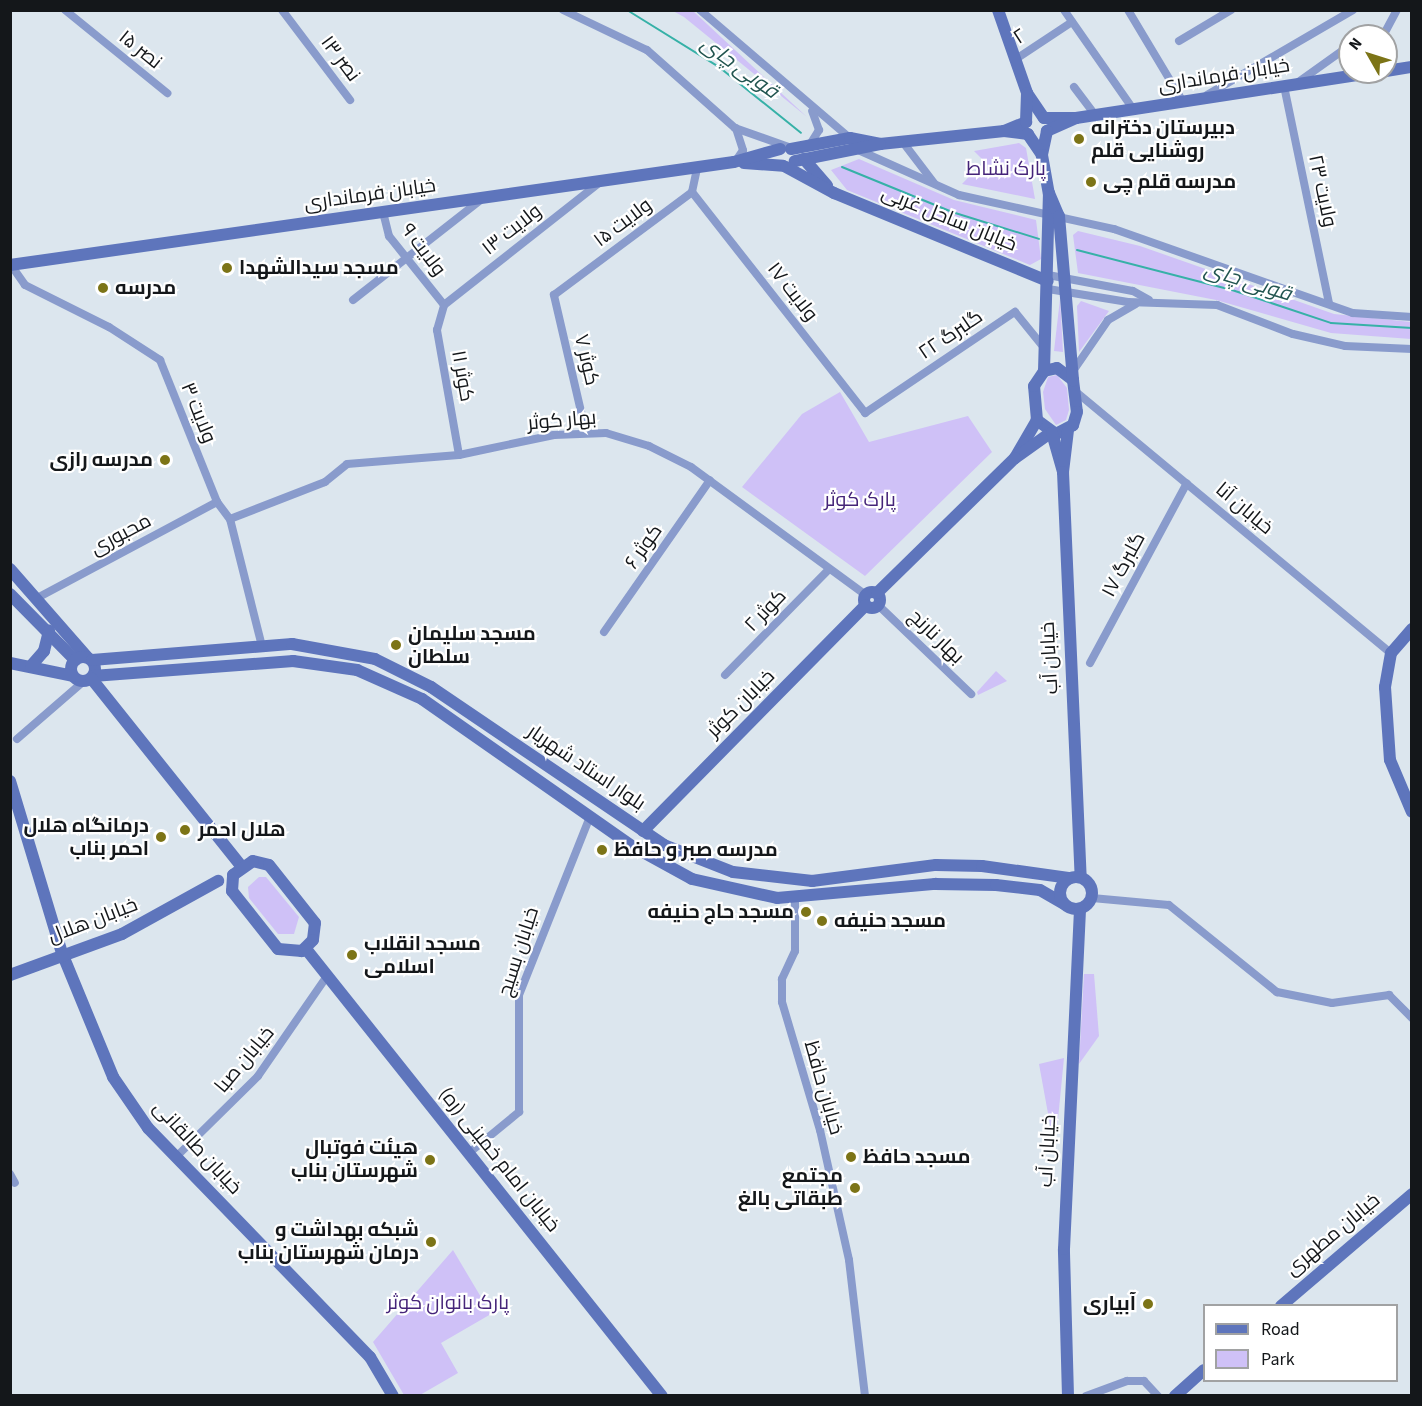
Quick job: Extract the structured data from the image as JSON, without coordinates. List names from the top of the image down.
{
  "streets": {
    "main road": [
      "خیابان فرمانداری",
      "خیابان ساحل غربی",
      "خیابان آب",
      "خیابان کوثر",
      "بلوار استاد شهریار",
      "خیابان هلال",
      "خیابان طالقانی",
      "خیابان امام خمینی (ره)",
      "خیابان مطهری"
    ],
    "street": [
      "۲",
      "نصر ۱۵",
      "نصر ۱۳",
      "ولایت ۲۳",
      "ولایت ۱۵",
      "ولایت ۱۳",
      "ولایت ۹",
      "ولایت ۱۷",
      "گلبرگ ۲۲",
      "کوثر ۷",
      "کوثر ۱۱",
      "ولایت ۳",
      "بهار کوثر",
      "خیابان آنا",
      "محبوری",
      "کوثر ۶",
      "گلبرگ ۱۷",
      "کوثر ۲",
      "بهار نارنج",
      "خیابان بسیج",
      "خیابان صبا",
      "خیابان حافظ"
    ]
  },
  "crossings": [
    ["خیابان فرمانداری", "ولایت ۲۳"],
    ["خیابان فرمانداری", "خیابان ساحل غربی"],
    ["خیابان فرمانداری", "ولایت ۱۳"],
    ["خیابان فرمانداری", "ولایت ۹"],
    ["خیابان فرمانداری", "ولایت ۳"],
    ["ولایت ۱۵", "ولایت ۱۷"],
    ["ولایت ۱۵", "کوثر ۷"],
    ["ولایت ۱۳", "ولایت ۹"],
    ["ولایت ۱۳", "کوثر ۱۱"],
    ["ولایت ۹", "کوثر ۱۱"],
    ["ولایت ۱۷", "گلبرگ ۲۲"],
    ["کوثر ۷", "بهار کوثر"],
    ["کوثر ۱۱", "بهار کوثر"],
    ["ولایت ۳", "بهار کوثر"],
    ["ولایت ۳", "محبوری"],
    ["ولایت ۳", "بلوار استاد شهریار"],
    ["بهار کوثر", "کوثر ۶"],
    ["بهار کوثر", "کوثر ۲"],
    ["بهار کوثر", "بهار نارنج"],
    ["بهار کوثر", "خیابان کوثر"],
    ["خیابان آنا", "گلبرگ ۱۷"],
    ["خیابان آنا", "خیابان آب"],
    ["خیابان آنا", "خیابان کوثر"],
    ["بهار نارنج", "خیابان کوثر"],
    ["خیابان آب", "خیابان کوثر"],
    ["خیابان آب", "بلوار استاد شهریار"],
    ["خیابان کوثر", "بلوار استاد شهریار"],
    ["بلوار استاد شهریار", "خیابان بسیج"],
    ["بلوار استاد شهریار", "خیابان حافظ"],
    ["خیابان هلال", "خیابان طالقانی"],
    ["خیابان بسیج", "خیابان امام خمینی (ره)"],
    ["خیابان صبا", "خیابان طالقانی"],
    ["خیابان صبا", "خیابان امام خمینی (ره)"]
  ],
  "water": ["قوبی چای"],
  "parks": ["پارک نشاط", "پارک کوثر", "پارک بانوان کوثر"],
  "places": [
    "دبیرستان دخترانه روشنایی قلم",
    "مدرسه قلم چی",
    "مسجد سیدالشهدا",
    "مدرسه",
    "مدرسه رازی",
    "مسجد سلیمان سلطان",
    "هلال احمر",
    "درمانگاه هلال احمر بناب",
    "مدرسه صبر و حافظ",
    "مسجد حاج حنیفه",
    "مسجد حنیفه",
    "مسجد انقلاب اسلامی",
    "مسجد حافظ",
    "هیئت فوتبال شهرستان بناب",
    "مجتمع طبقاتی بالغ",
    "شبکه بهداشت و درمان شهرستان بناب",
    "آبیاری"
  ],
  "legend": ["Road", "Park"],
  "north": "top left"
}
